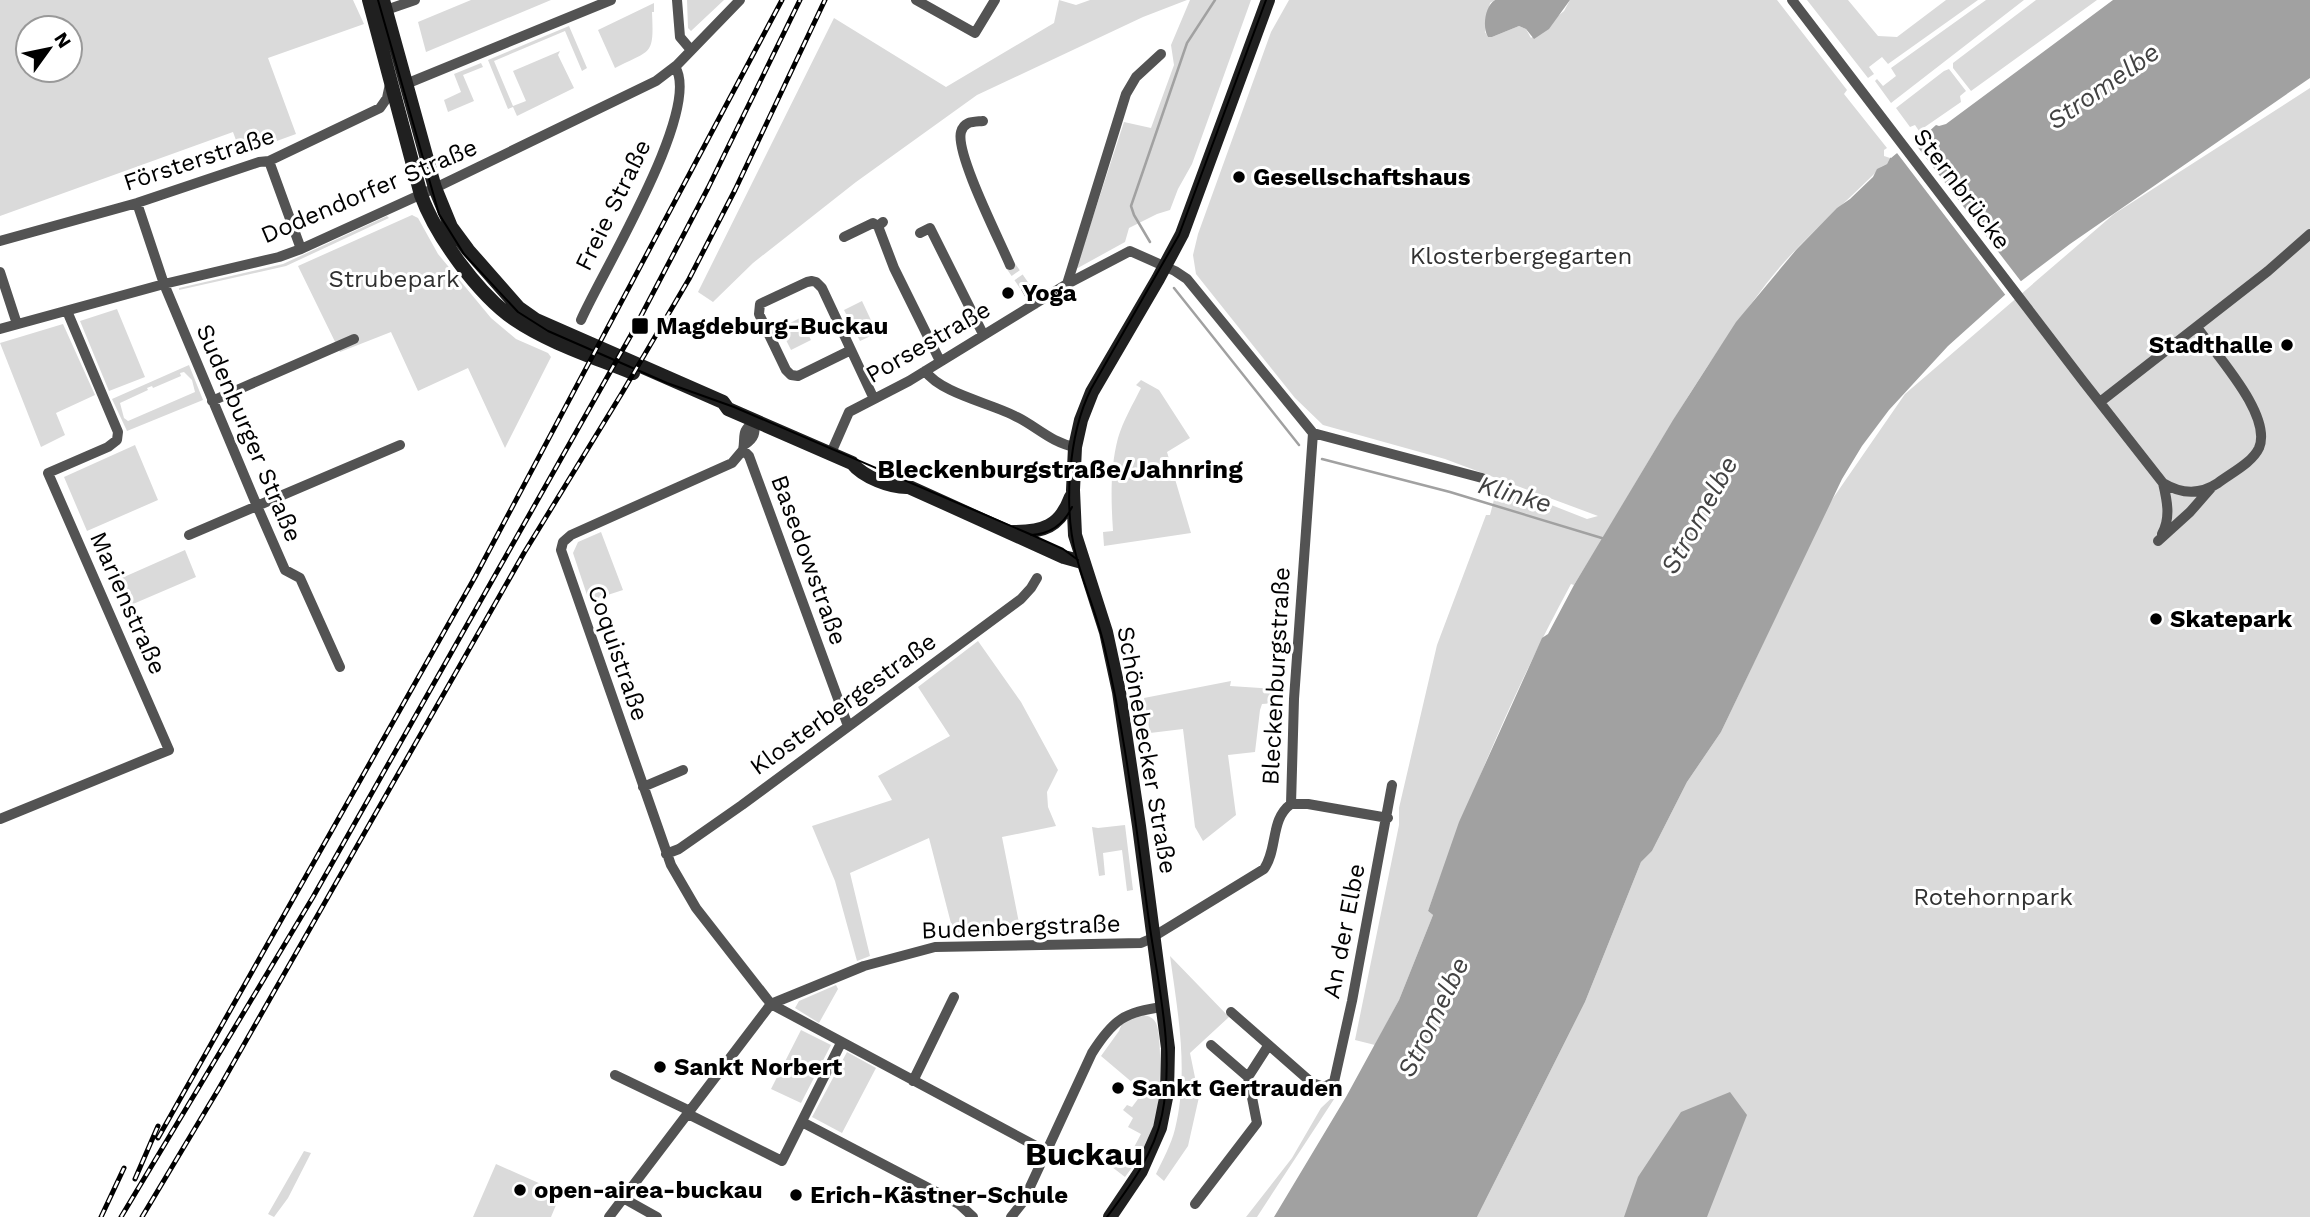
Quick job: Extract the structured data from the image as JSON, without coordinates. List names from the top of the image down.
{
  "streets": {
    "main road": ["Schönebecker Straße"],
    "street": [
      "Försterstraße",
      "Sternbrücke",
      "Dodendorfer Straße",
      "Freie Straße",
      "Porsestraße",
      "Sudenburger Straße",
      "Basedowstraße",
      "Marienstraße",
      "Coquistraße",
      "Bleckenburgstraße",
      "Klosterbergestraße",
      "Budenbergstraße",
      "An der Elbe"
    ]
  },
  "crossings": [
    ["Försterstraße", "Sudenburger Straße"],
    ["Dodendorfer Straße", "Freie Straße"],
    ["Dodendorfer Straße", "Sudenburger Straße"],
    ["Dodendorfer Straße", "Marienstraße"],
    ["Porsestraße", "Schönebecker Straße"],
    ["Basedowstraße", "Coquistraße"],
    ["Basedowstraße", "Klosterbergestraße"],
    ["Coquistraße", "Klosterbergestraße"],
    ["Coquistraße", "Budenbergstraße"],
    ["Bleckenburgstraße", "Schönebecker Straße"],
    ["Bleckenburgstraße", "Budenbergstraße"],
    ["Schönebecker Straße", "Budenbergstraße"]
  ],
  "districts": ["Bleckenburgstraße/Jahnring", "Buckau"],
  "water": ["Stromelbe", "Klinke"],
  "parks": ["Klosterbergegarten", "Strubepark", "Rotehornpark"],
  "places": {
    "other": [
      "Gesellschaftshaus",
      "Yoga",
      "Stadthalle",
      "Skatepark",
      "Sankt Norbert",
      "Sankt Gertrauden",
      "open-airea-buckau",
      "Erich-Kästner-Schule"
    ],
    "transit": ["Magdeburg-Buckau"]
  },
  "north": "top right"
}
